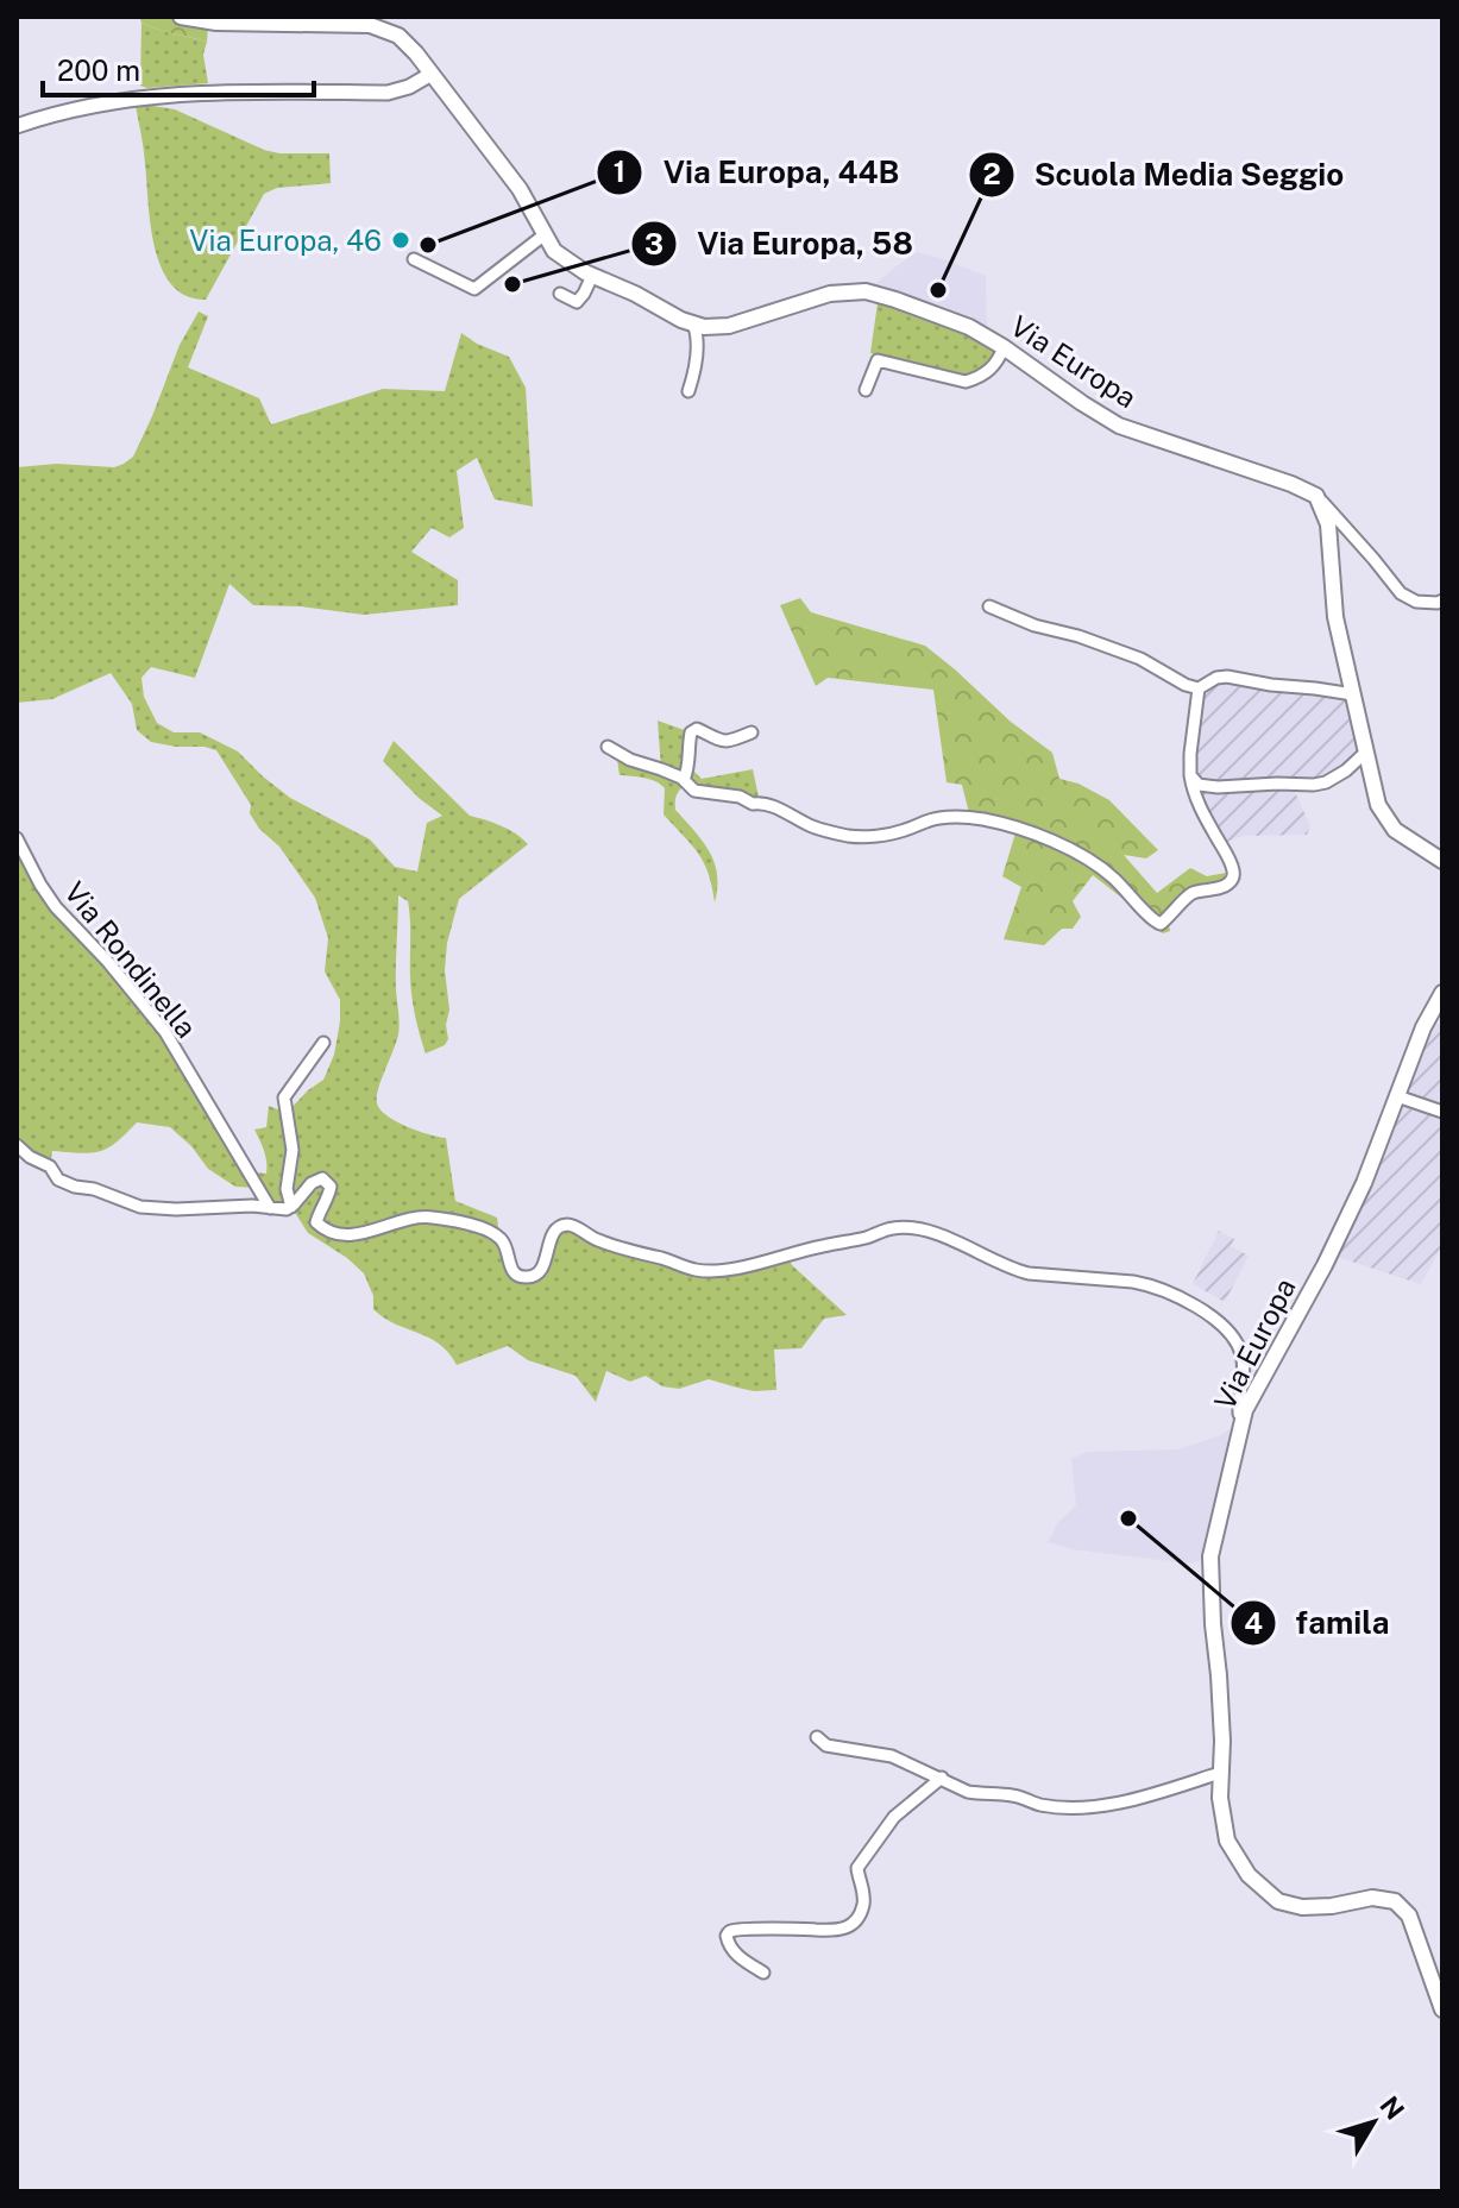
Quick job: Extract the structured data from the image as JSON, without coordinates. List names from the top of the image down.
{
  "streets": {
    "main road": ["Via Europa"],
    "street": ["Via Rondinella"]
  },
  "places": [
    "Via Europa, 46",
    "Via Europa, 44B",
    "Via Europa, 58",
    "Scuola Media Seggio",
    "famila"
  ],
  "scale_bar": "200 m",
  "north": "top right"
}
